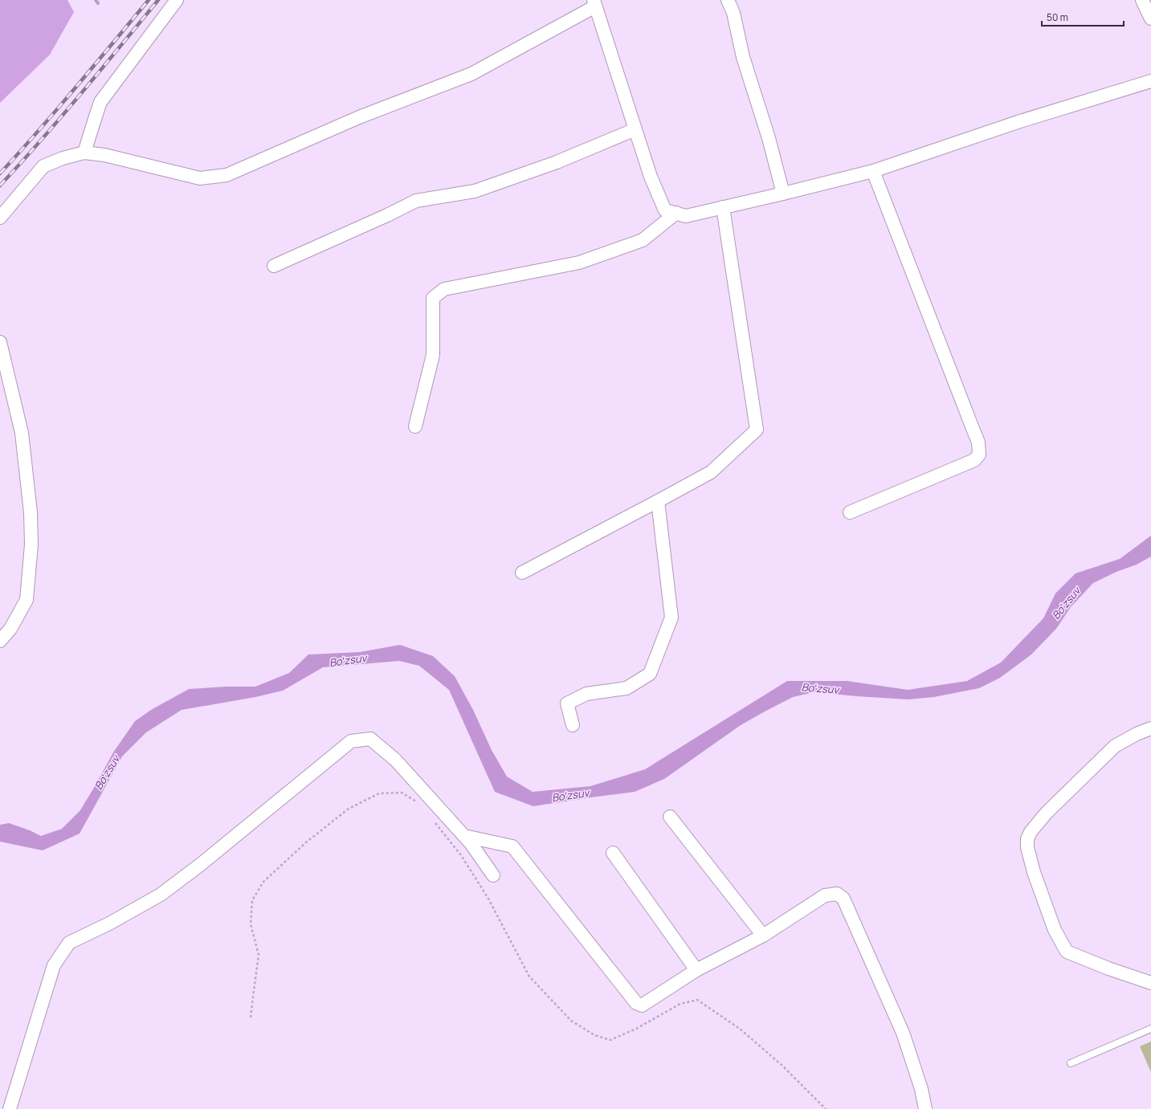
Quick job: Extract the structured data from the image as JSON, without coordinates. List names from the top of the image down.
{
  "water": ["Boʻzsuv"],
  "scale_bar": "50 m"
}
